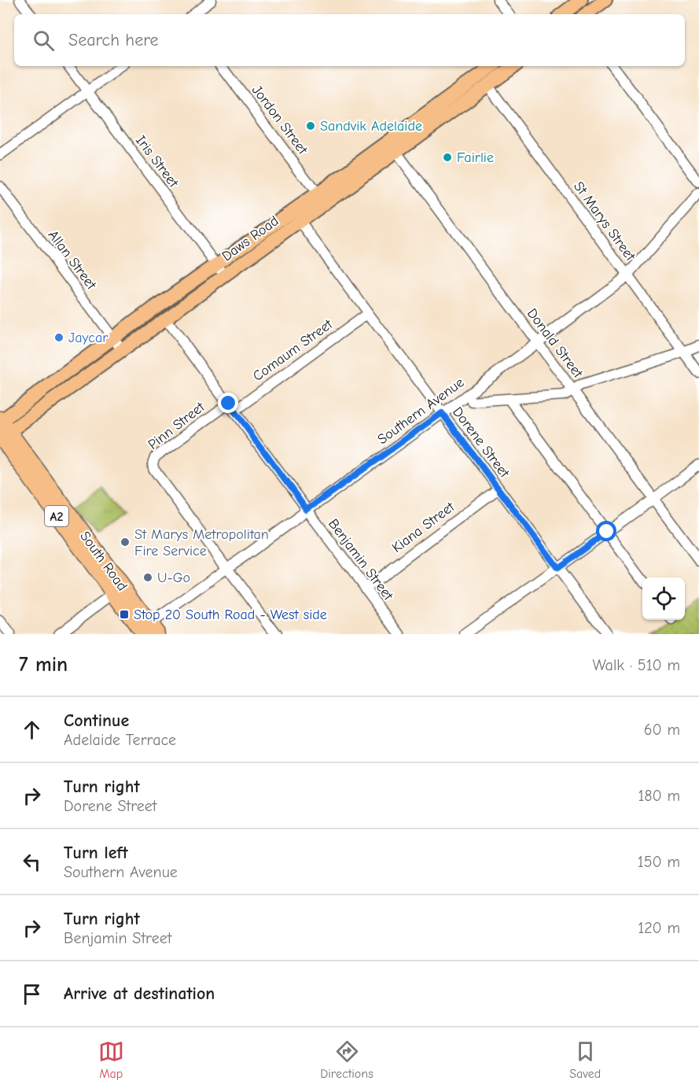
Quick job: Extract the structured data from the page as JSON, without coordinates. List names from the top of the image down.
{
  "streets": {
    "highway": ["A2", "South Road"],
    "main road": ["Daws Road"],
    "street": [
      "Jordon Street",
      "Iris Street",
      "St Marys Street",
      "Allan Street",
      "Donald Street",
      "Comaum Street",
      "Southern Avenue",
      "Pinn Street",
      "Dorene Street",
      "Kiana Street",
      "Benjamin Street"
    ]
  },
  "crossings": [
    ["Jordon Street", "Daws Road"],
    ["Iris Street", "Daws Road"],
    ["St Marys Street", "Daws Road"],
    ["St Marys Street", "Southern Avenue"],
    ["Daws Road", "Allan Street"],
    ["Daws Road", "Donald Street"],
    ["Daws Road", "Dorene Street"],
    ["Daws Road", "Benjamin Street"],
    ["Daws Road", "South Road"],
    ["Donald Street", "Southern Avenue"],
    ["Comaum Street", "Pinn Street"],
    ["Comaum Street", "Dorene Street"],
    ["Comaum Street", "Benjamin Street"],
    ["Southern Avenue", "Pinn Street"],
    ["Southern Avenue", "Dorene Street"],
    ["Southern Avenue", "Benjamin Street"],
    ["Southern Avenue", "South Road"],
    ["Pinn Street", "Benjamin Street"],
    ["Dorene Street", "Kiana Street"],
    ["Kiana Street", "Benjamin Street"]
  ],
  "places": {
    "other": [
      "Sandvik Adelaide",
      "Fairlie",
      "Jaycar",
      "St Marys Metropolitan Fire Service",
      "U-Go"
    ],
    "transit": ["Stop 20 South Road - West side"]
  },
  "page": {
    "search": "Search here",
    "heading": ["7 min", "Walk · 510 m"],
    "list": [
      ["Continue", "Adelaide Terrace", "60 m"],
      ["Turn right", "Dorene Street", "180 m"],
      ["Turn left", "Southern Avenue", "150 m"],
      ["Turn right", "Benjamin Street", "120 m"],
      "Arrive at destination"
    ],
    "nav": ["Map", "Directions", "Saved"]
  }
}
